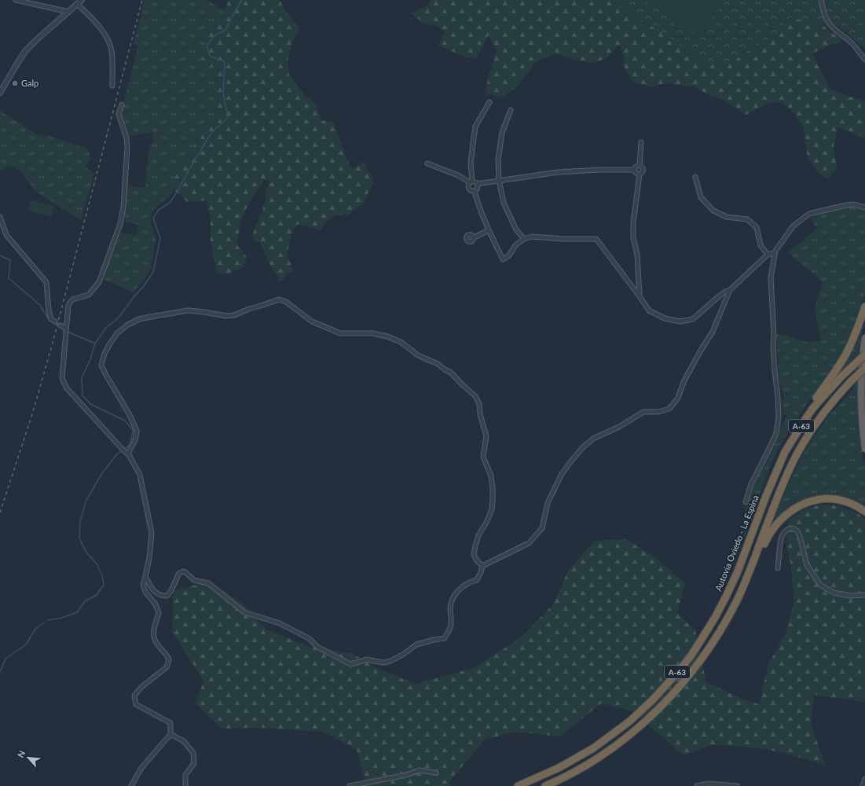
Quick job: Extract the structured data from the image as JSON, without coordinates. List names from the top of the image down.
{
  "streets": {
    "highway": ["A-63", "Autovía Oviedo - La Espina"]
  },
  "places": ["Galp"],
  "north": "top left"
}
